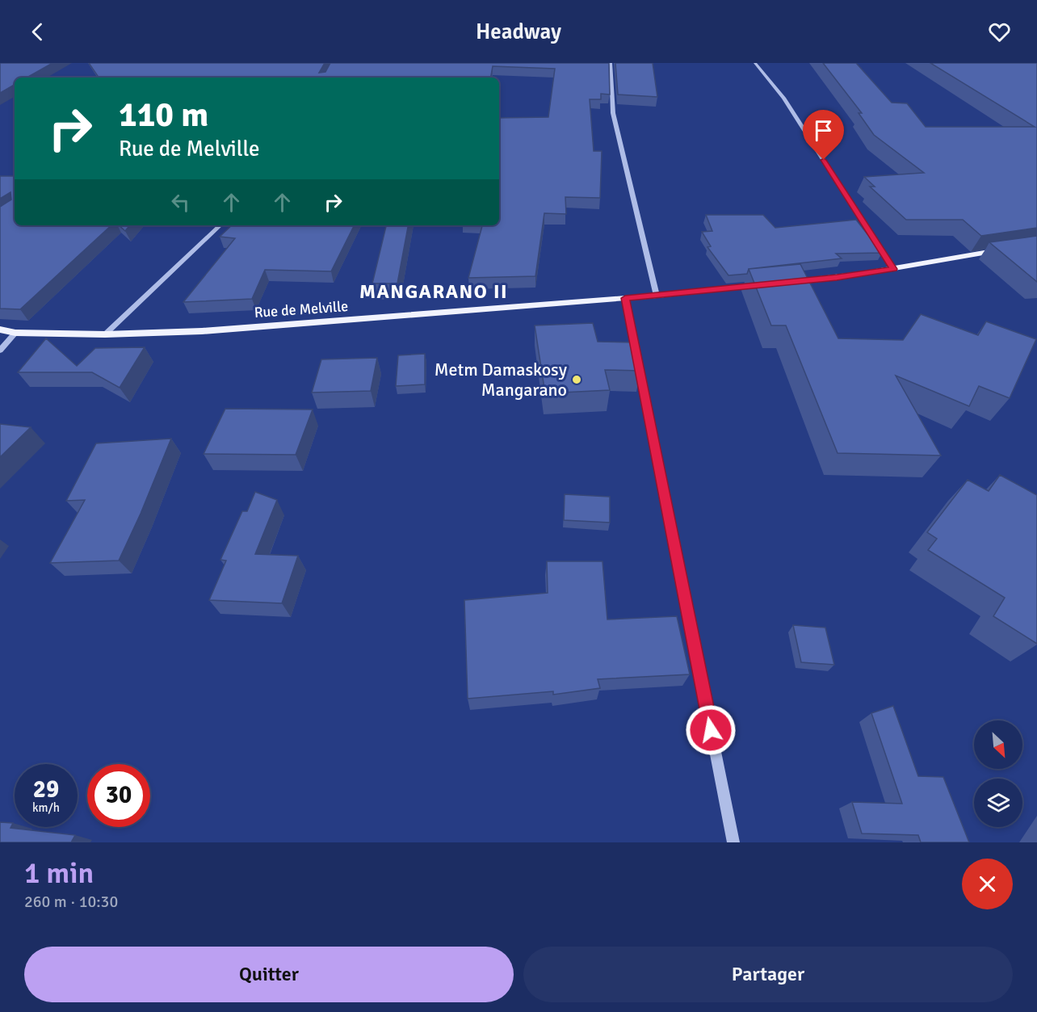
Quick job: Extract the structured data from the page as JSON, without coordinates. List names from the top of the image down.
{
  "streets": {
    "main road": ["Rue de Melville"]
  },
  "districts": ["MANGARANO II"],
  "places": ["Metm Damaskosy Mangarano"],
  "north": "bottom right",
  "page": {
    "header": "Headway",
    "turn": ["110 m", "Rue de Melville"],
    "speed": "29 km/h",
    "limit": "30",
    "heading": ["1 min", "260 m · 10:30"],
    "buttons": ["Quitter", "Partager"]
  }
}
